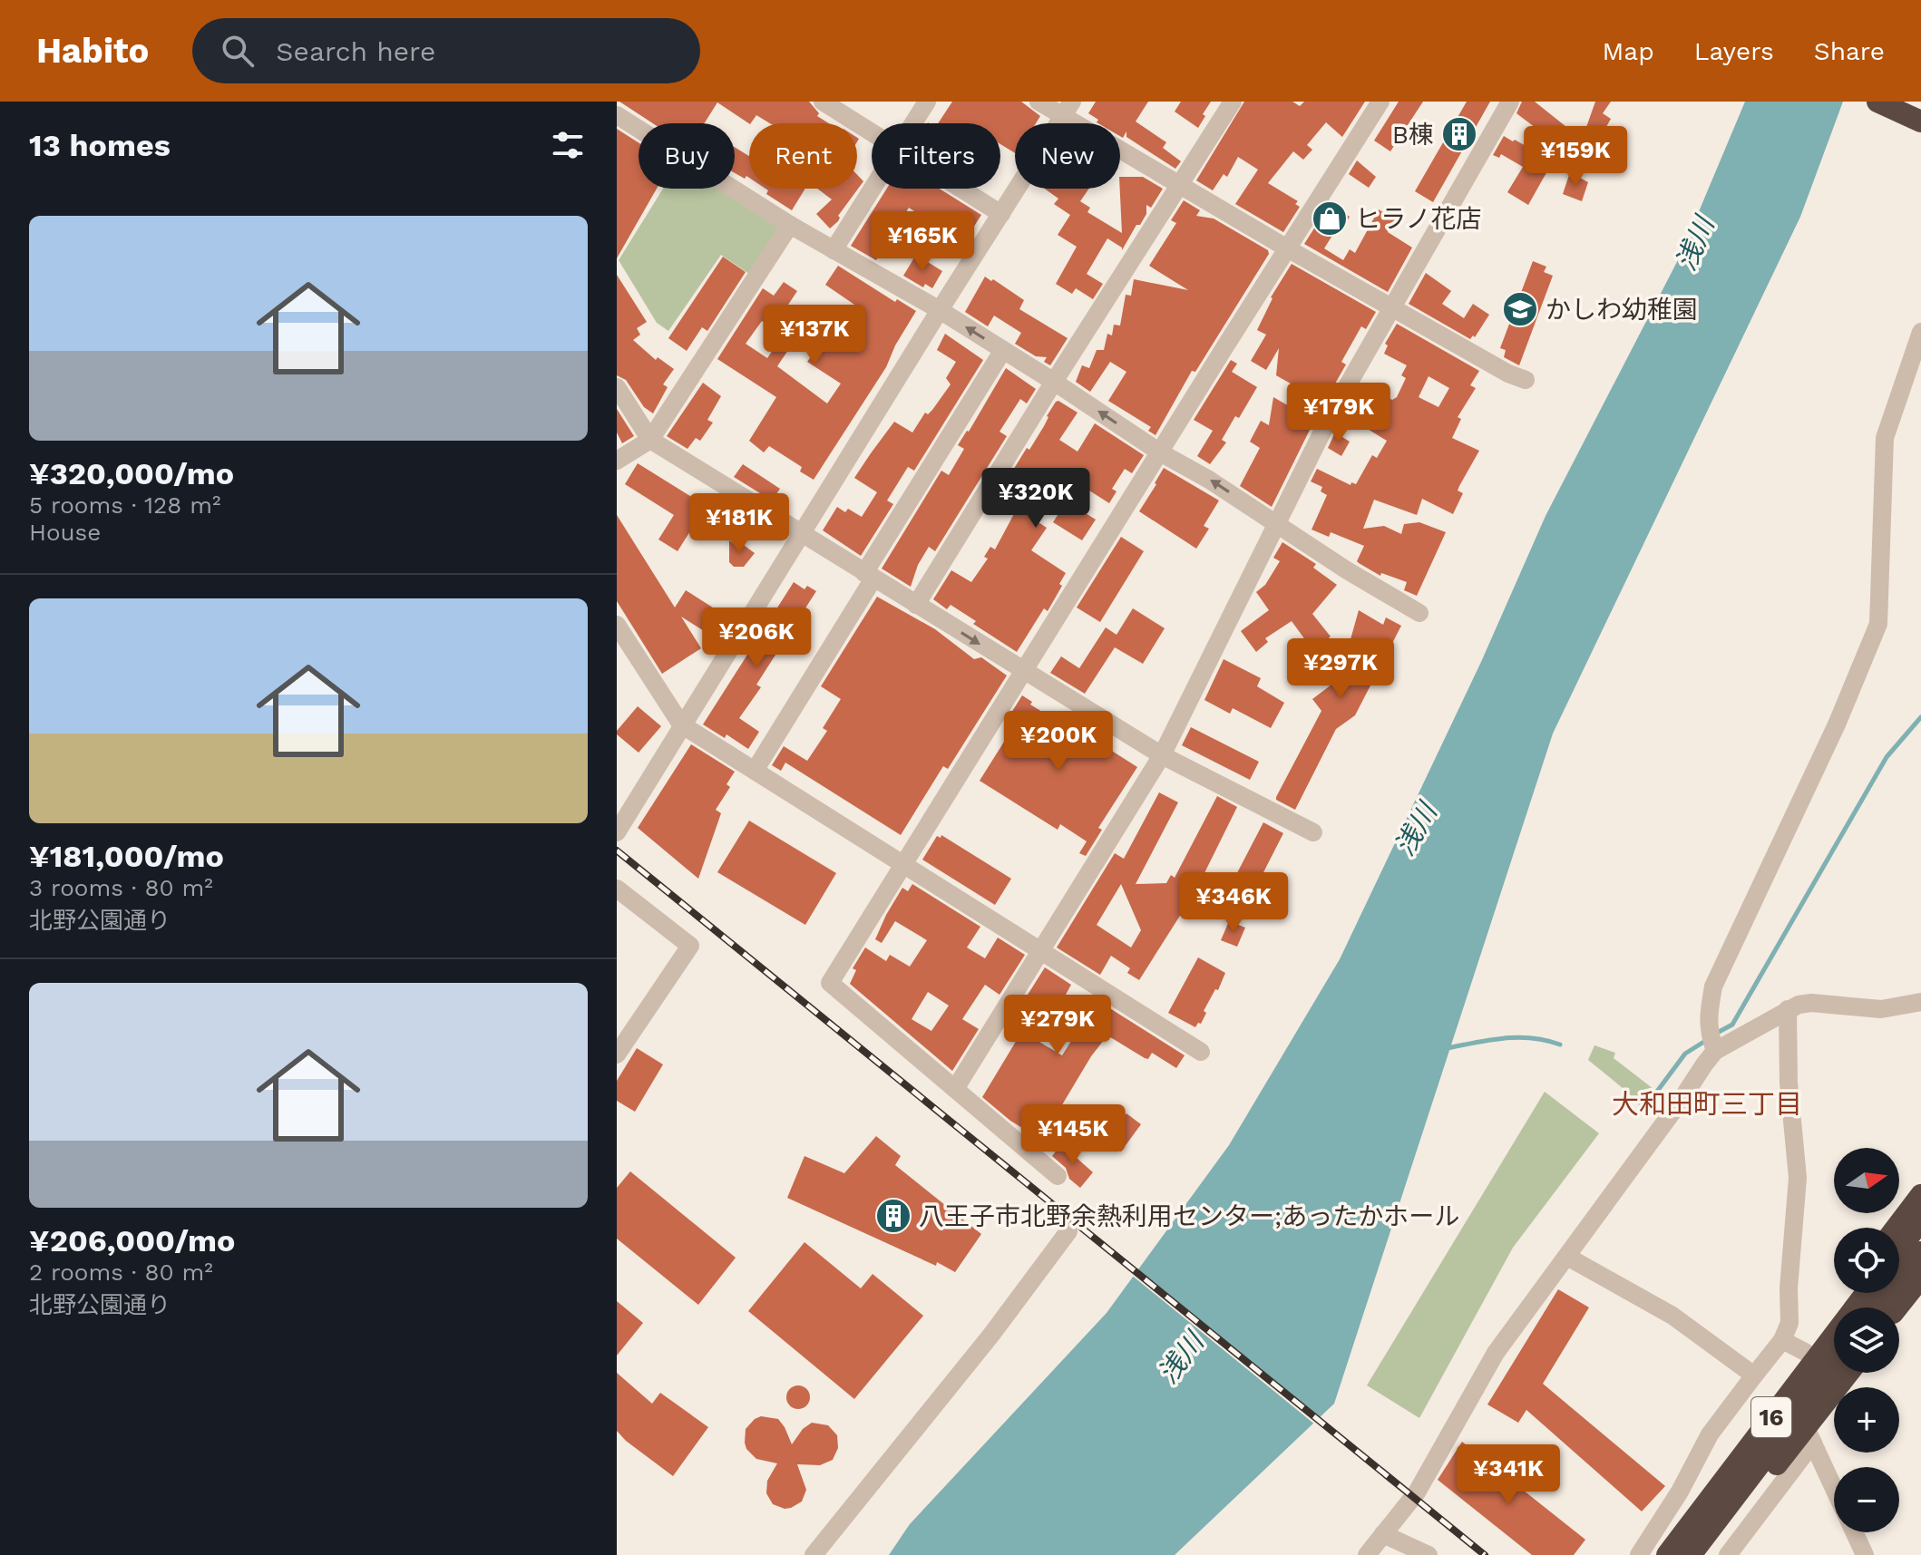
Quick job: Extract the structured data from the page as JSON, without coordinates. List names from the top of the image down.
{
  "streets": {
    "highway": ["16"]
  },
  "districts": ["大和田町三丁目"],
  "water": ["浅川"],
  "places": {
    "building": ["B棟", "八王子市北野余熱利用センター;あったかホール"],
    "shop": ["ヒラノ花店"],
    "school or university": ["かしわ幼稚園"]
  },
  "north": "right",
  "page": {
    "header": "Habito",
    "search": "Search here",
    "nav": ["Map", "Layers", "Share"],
    "heading": "13 homes",
    "chip": [
      "Buy",
      "Rent",
      "Filters",
      "New"
    ],
    "price": [
      "¥159K",
      "¥165K",
      "¥137K",
      "¥179K",
      "¥320K",
      "¥181K",
      "¥206K",
      "¥297K",
      "¥200K",
      "¥346K",
      "¥279K",
      "¥145K",
      "¥341K"
    ],
    "list": [
      {
        "name": "¥320,000/mo",
        "note": "5 rooms · 128 m² · House"
      },
      {
        "name": "¥181,000/mo",
        "note": "3 rooms · 80 m² · 北野公園通り"
      },
      {
        "name": "¥206,000/mo",
        "note": "2 rooms · 80 m² · 北野公園通り"
      }
    ],
    "map_buttons": ["+", "−"]
  }
}
